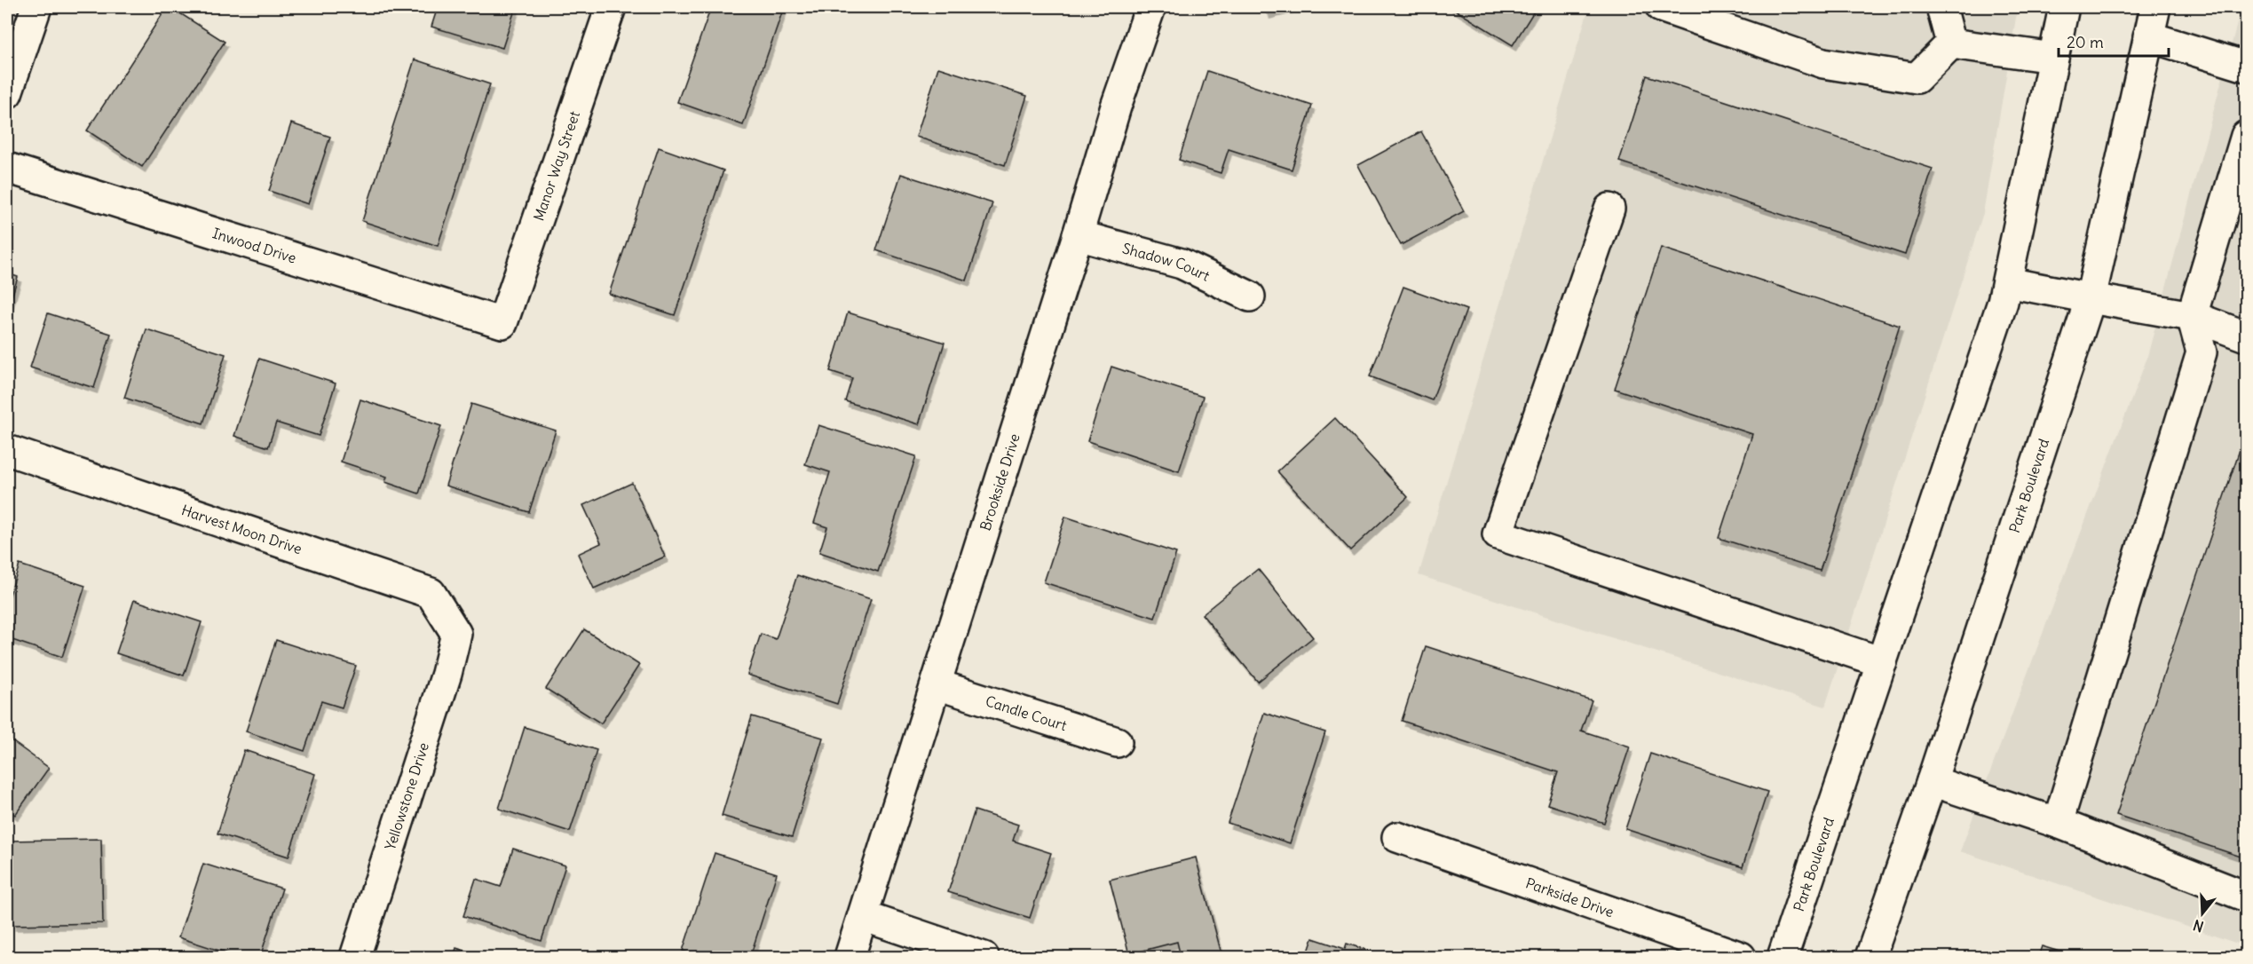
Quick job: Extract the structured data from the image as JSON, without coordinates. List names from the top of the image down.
{
  "streets": {
    "street": [
      "Manor Way Street",
      "Inwood Drive",
      "Shadow Court",
      "Brookside Drive",
      "Park Boulevard",
      "Harvest Moon Drive",
      "Candle Court",
      "Yellowstone Drive",
      "Parkside Drive"
    ]
  },
  "crossings": [
    ["Manor Way Street", "Inwood Drive"],
    ["Shadow Court", "Brookside Drive"],
    ["Brookside Drive", "Candle Court"],
    ["Harvest Moon Drive", "Yellowstone Drive"]
  ],
  "scale_bar": "20 m",
  "north": "bottom"
}
